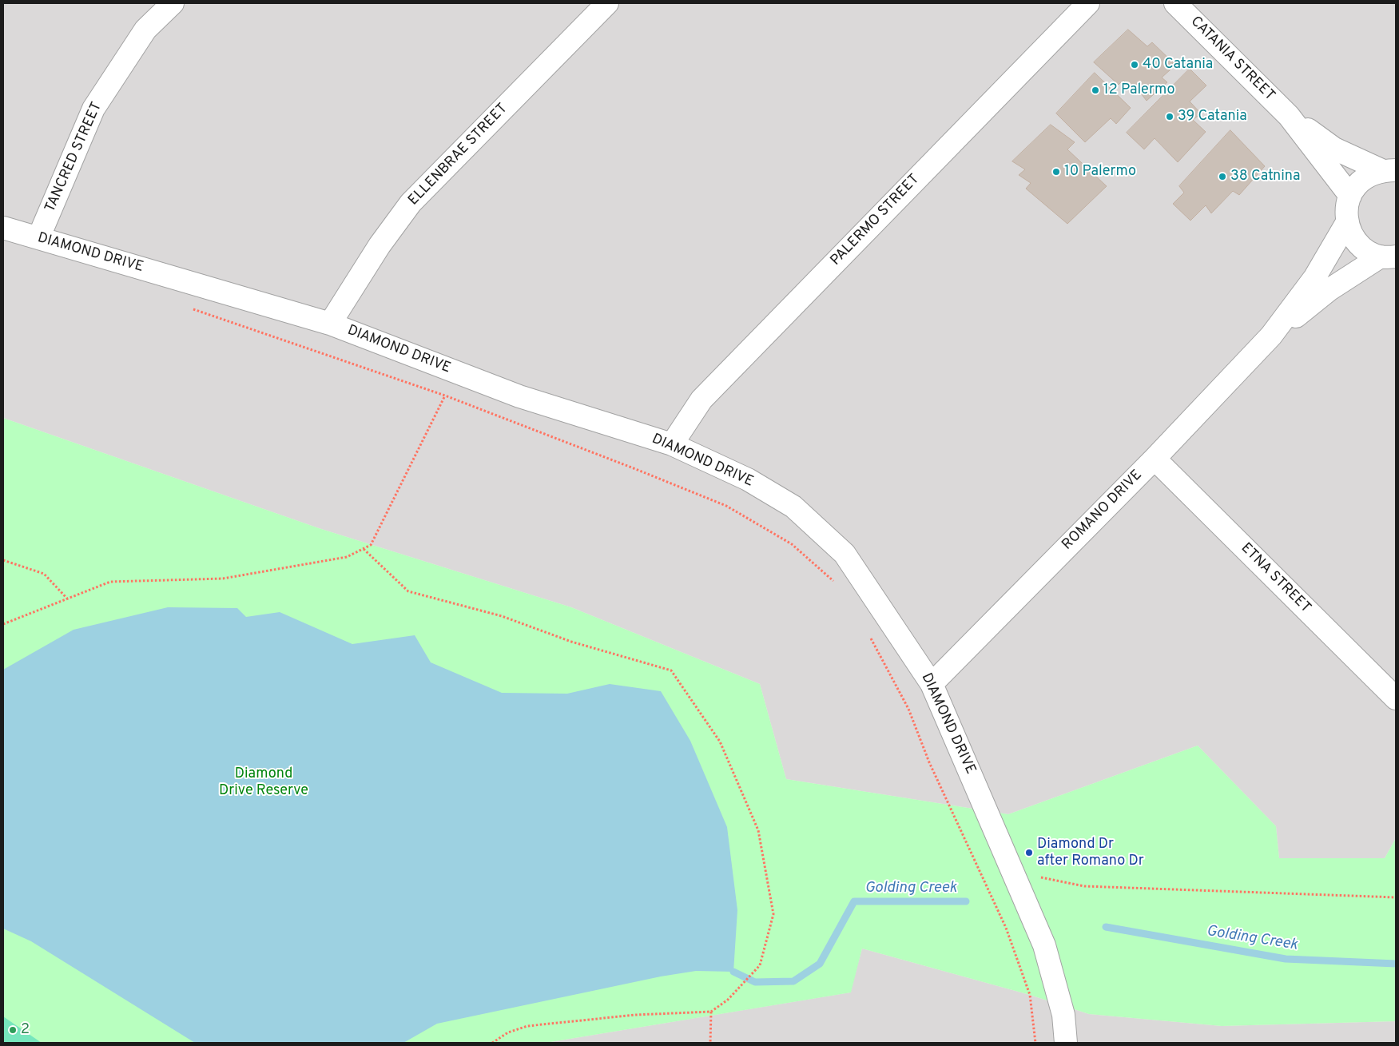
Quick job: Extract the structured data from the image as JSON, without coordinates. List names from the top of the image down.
{
  "streets": {
    "street": [
      "CATANIA STREET",
      "ELLENBRAE STREET",
      "TANCRED STREET",
      "PALERMO STREET",
      "DIAMOND DRIVE",
      "ROMANO DRIVE",
      "ETNA STREET"
    ]
  },
  "crossings": [
    ["ELLENBRAE STREET", "DIAMOND DRIVE"],
    ["TANCRED STREET", "DIAMOND DRIVE"],
    ["PALERMO STREET", "DIAMOND DRIVE"],
    ["DIAMOND DRIVE", "ROMANO DRIVE"],
    ["ROMANO DRIVE", "ETNA STREET"]
  ],
  "water": ["Golding Creek"],
  "parks": ["Diamond Drive Reserve"],
  "places": [
    "40 Catania",
    "12 Palermo",
    "39 Catania",
    "10 Palermo",
    "38 Catnina",
    "Diamond Dr after Romano Dr",
    "2"
  ]
}
